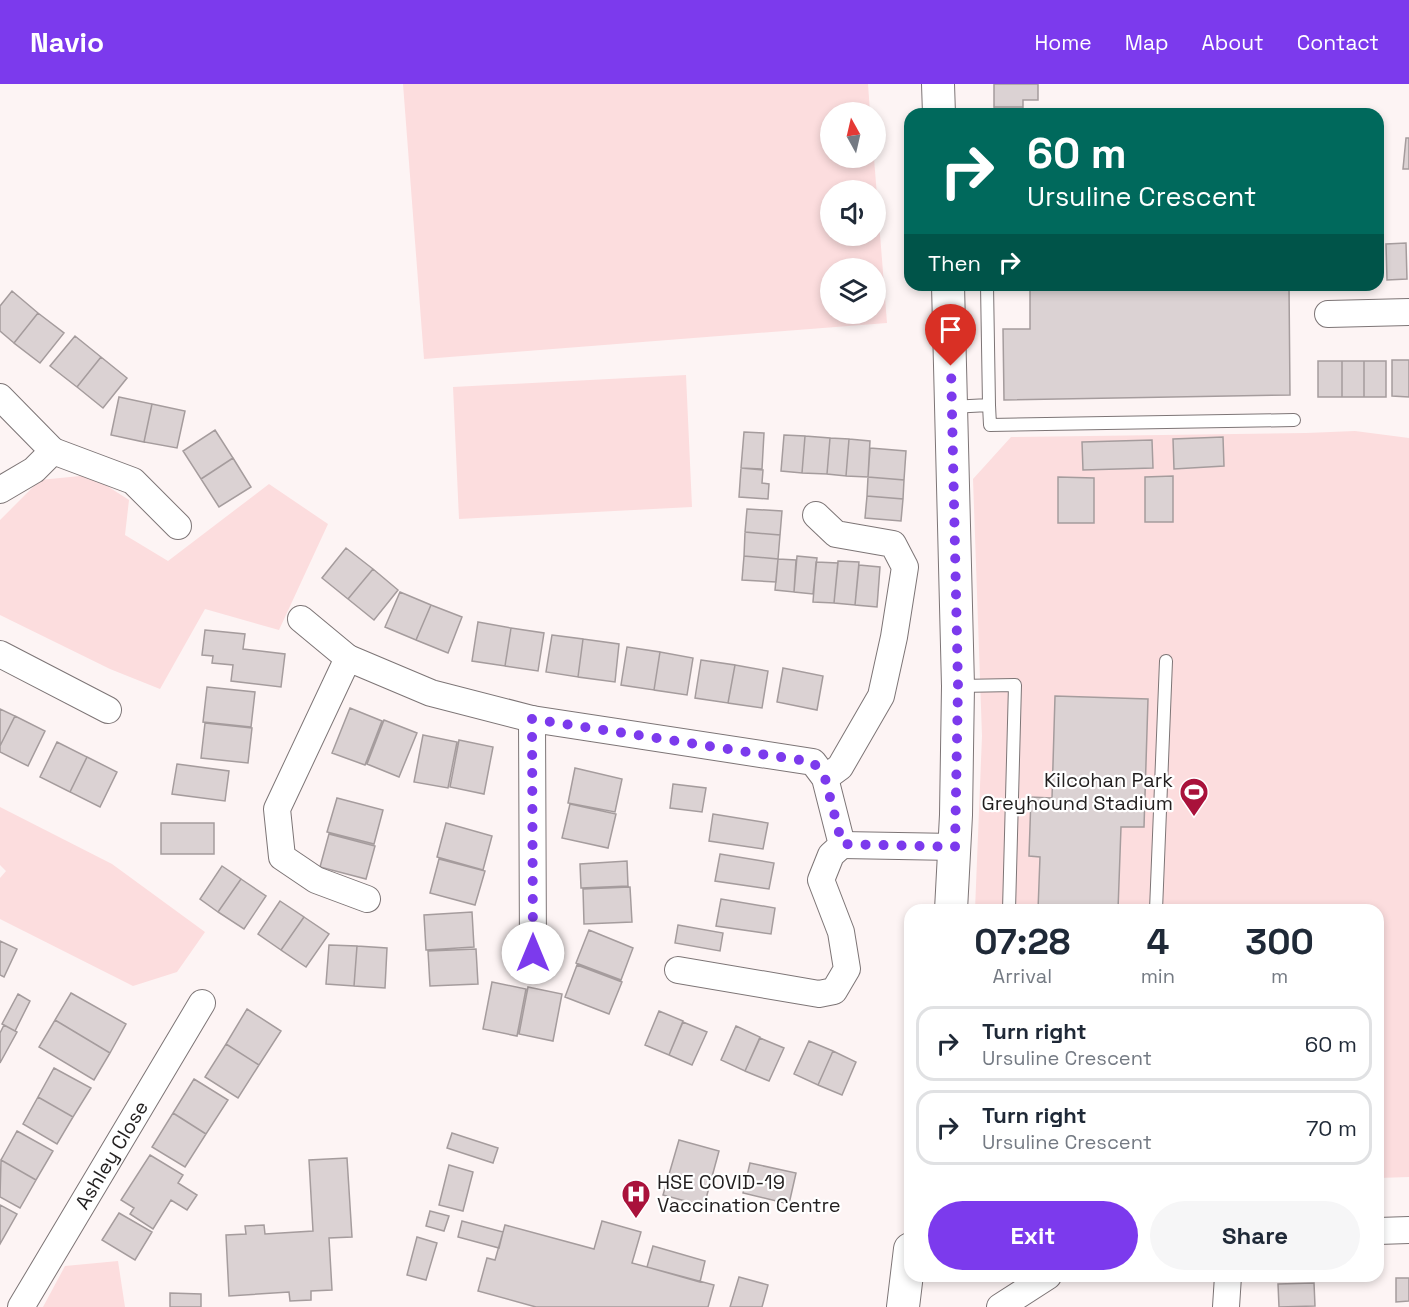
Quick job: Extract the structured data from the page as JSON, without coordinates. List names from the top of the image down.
{
  "streets": {
    "street": ["Ashley Close"]
  },
  "places": {
    "sports": ["Kilcohan Park Greyhound Stadium"],
    "hospital": ["HSE COVID-19 Vaccination Centre"]
  },
  "north": "top",
  "page": {
    "header": "Navio",
    "nav": [
      "Home",
      "Map",
      "About",
      "Contact"
    ],
    "turn": ["60 m", "Ursuline Crescent"],
    "then": "Then",
    "eta": [
      "07:28",
      "Arrival",
      "4",
      "min",
      "300",
      "m"
    ],
    "list": [
      {
        "name": "Turn right",
        "note": "Ursuline Crescent",
        "value": "60 m"
      },
      {
        "name": "Turn right",
        "note": "Ursuline Crescent",
        "value": "70 m"
      }
    ],
    "buttons": ["Exit", "Share"]
  }
}
